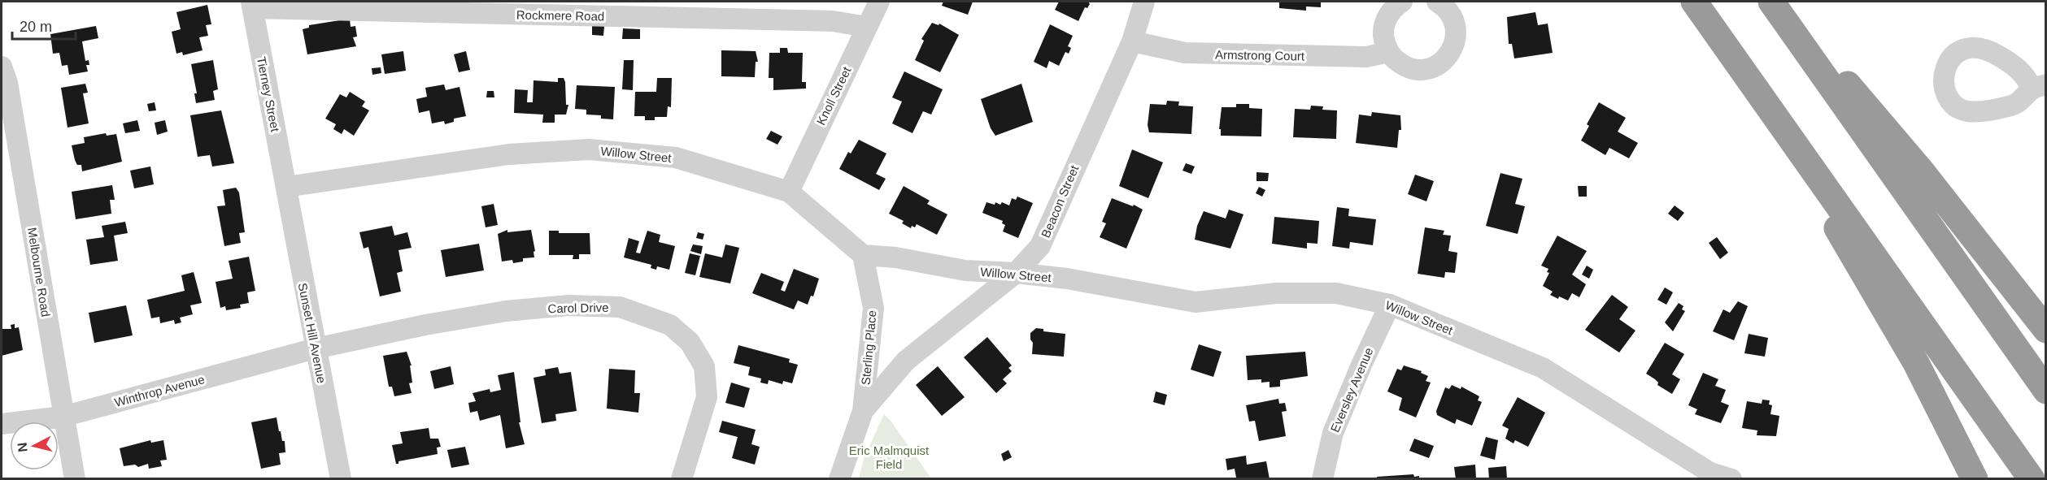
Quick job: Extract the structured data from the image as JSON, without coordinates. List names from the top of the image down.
{
  "streets": {
    "street": [
      "Rockmere Road",
      "Armstrong Court",
      "Tierney Street",
      "Knoll Street",
      "Willow Street",
      "Beacon Street",
      "Melbourne Road",
      "Carol Drive",
      "Sunset Hill Avenue",
      "Sterling Place",
      "Eversley Avenue",
      "Winthrop Avenue"
    ]
  },
  "crossings": [
    ["Rockmere Road", "Tierney Street"],
    ["Rockmere Road", "Knoll Street"],
    ["Armstrong Court", "Beacon Street"],
    ["Tierney Street", "Willow Street"],
    ["Tierney Street", "Sunset Hill Avenue"],
    ["Knoll Street", "Willow Street"],
    ["Willow Street", "Beacon Street"],
    ["Willow Street", "Sunset Hill Avenue"],
    ["Willow Street", "Sterling Place"],
    ["Willow Street", "Eversley Avenue"],
    ["Beacon Street", "Sterling Place"],
    ["Melbourne Road", "Winthrop Avenue"],
    ["Carol Drive", "Sunset Hill Avenue"],
    ["Carol Drive", "Winthrop Avenue"],
    ["Sunset Hill Avenue", "Winthrop Avenue"]
  ],
  "parks": ["Eric Malmquist Field"],
  "scale_bar": "20 m",
  "north": "left"
}
